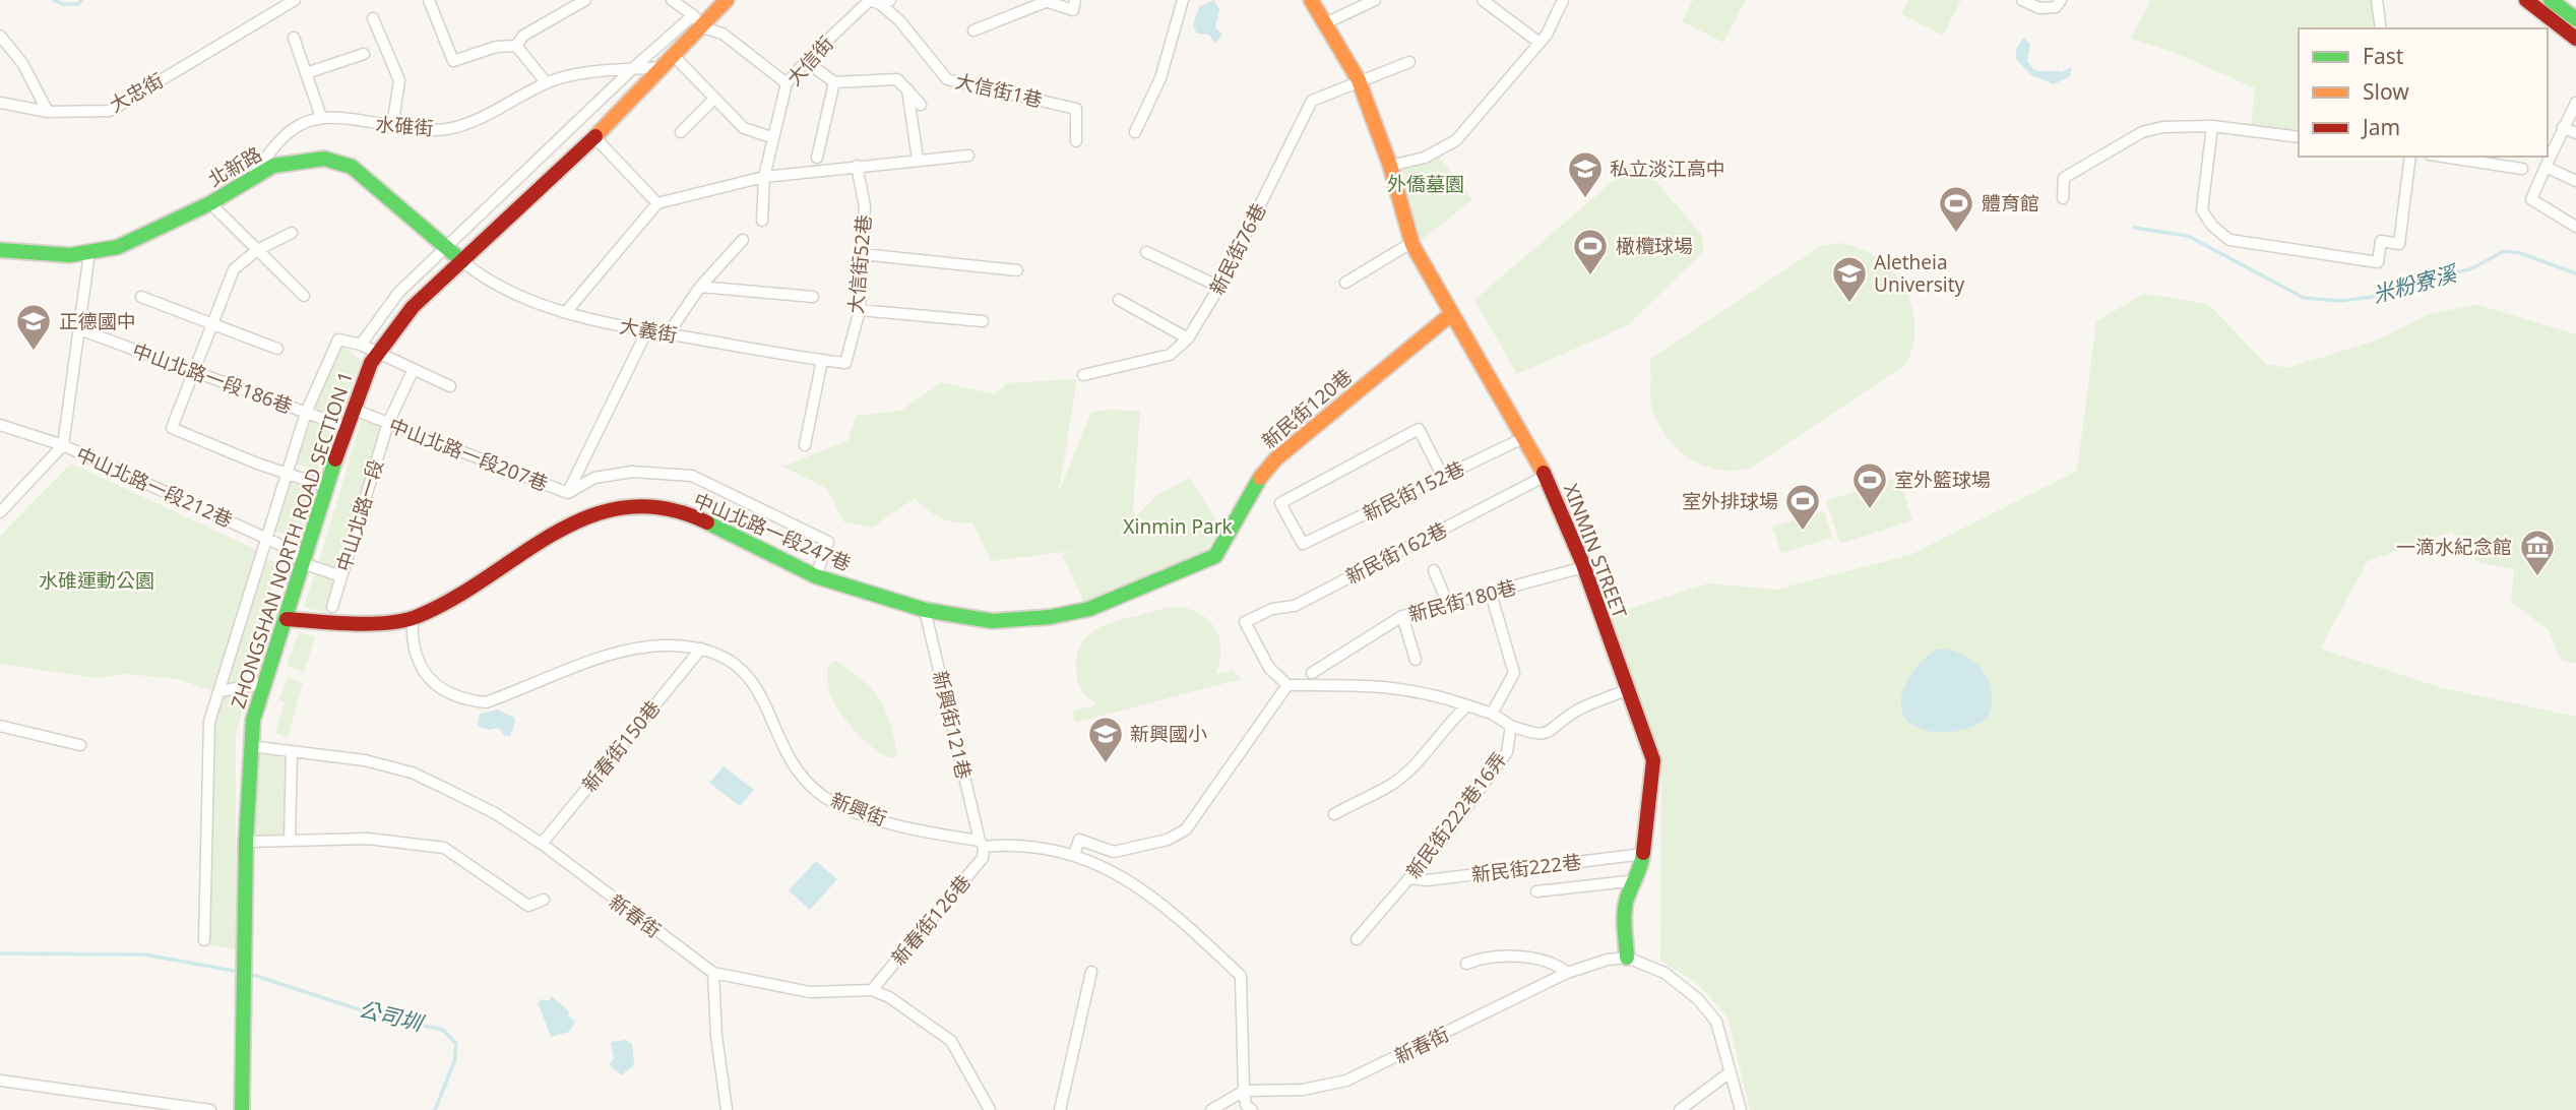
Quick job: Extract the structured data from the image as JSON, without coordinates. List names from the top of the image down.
{
  "streets": {
    "street": [
      "大信街",
      "大信街1巷",
      "大忠街",
      "水碓街",
      "北新路",
      "新民街76巷",
      "大信街52巷",
      "大義街",
      "中山北路一段186巷",
      "新民街120巷",
      "中山北路一段207巷",
      "中山北路一段212巷",
      "新民街152巷",
      "中山北路一段",
      "中山北路一段247巷",
      "ZHONGSHAN NORTH ROAD SECTION 1",
      "XINMIN STREET",
      "新民街162巷",
      "新民街180巷",
      "新興街121巷",
      "新春街150巷",
      "新興街",
      "新民街222巷16弄",
      "新民街222巷",
      "新春街",
      "新春街126巷"
    ]
  },
  "crossings": [
    ["大信街", "大信街1巷"],
    ["水碓街", "ZHONGSHAN NORTH ROAD SECTION 1"],
    ["北新路", "大義街"],
    ["北新路", "中山北路一段212巷"],
    ["北新路", "ZHONGSHAN NORTH ROAD SECTION 1"],
    ["新民街76巷", "XINMIN STREET"],
    ["大信街52巷", "大義街"],
    ["大義街", "ZHONGSHAN NORTH ROAD SECTION 1"],
    ["中山北路一段186巷", "中山北路一段212巷"],
    ["中山北路一段186巷", "ZHONGSHAN NORTH ROAD SECTION 1"],
    ["新民街120巷", "中山北路一段247巷"],
    ["新民街120巷", "XINMIN STREET"],
    ["中山北路一段207巷", "中山北路一段"],
    ["中山北路一段207巷", "中山北路一段247巷"],
    ["中山北路一段207巷", "ZHONGSHAN NORTH ROAD SECTION 1"],
    ["中山北路一段212巷", "中山北路一段"],
    ["中山北路一段212巷", "ZHONGSHAN NORTH ROAD SECTION 1"],
    ["新民街152巷", "XINMIN STREET"],
    ["中山北路一段247巷", "ZHONGSHAN NORTH ROAD SECTION 1"],
    ["中山北路一段247巷", "新興街121巷"],
    ["中山北路一段247巷", "新興街"],
    ["ZHONGSHAN NORTH ROAD SECTION 1", "新春街"],
    ["XINMIN STREET", "新民街162巷"],
    ["XINMIN STREET", "新民街180巷"],
    ["XINMIN STREET", "新民街222巷"],
    ["XINMIN STREET", "新春街"],
    ["新民街162巷", "新民街222巷16弄"],
    ["新興街121巷", "新興街"],
    ["新興街121巷", "新春街126巷"],
    ["新春街150巷", "新興街"],
    ["新春街150巷", "新春街"],
    ["新興街", "新春街"],
    ["新興街", "新春街126巷"],
    ["新民街222巷16弄", "新民街222巷"],
    ["新春街", "新春街126巷"]
  ],
  "water": ["米粉寮溪", "公司圳"],
  "parks": ["外僑墓園", "Xinmin Park", "水碓運動公園"],
  "places": {
    "school or university": [
      "私立淡江高中",
      "Aletheia University",
      "正德國中",
      "新興國小"
    ],
    "sports": [
      "體育館",
      "橄欖球場",
      "室外籃球場",
      "室外排球場"
    ],
    "museum": ["一滴水紀念館"]
  },
  "legend": ["Fast", "Slow", "Jam"]
}
